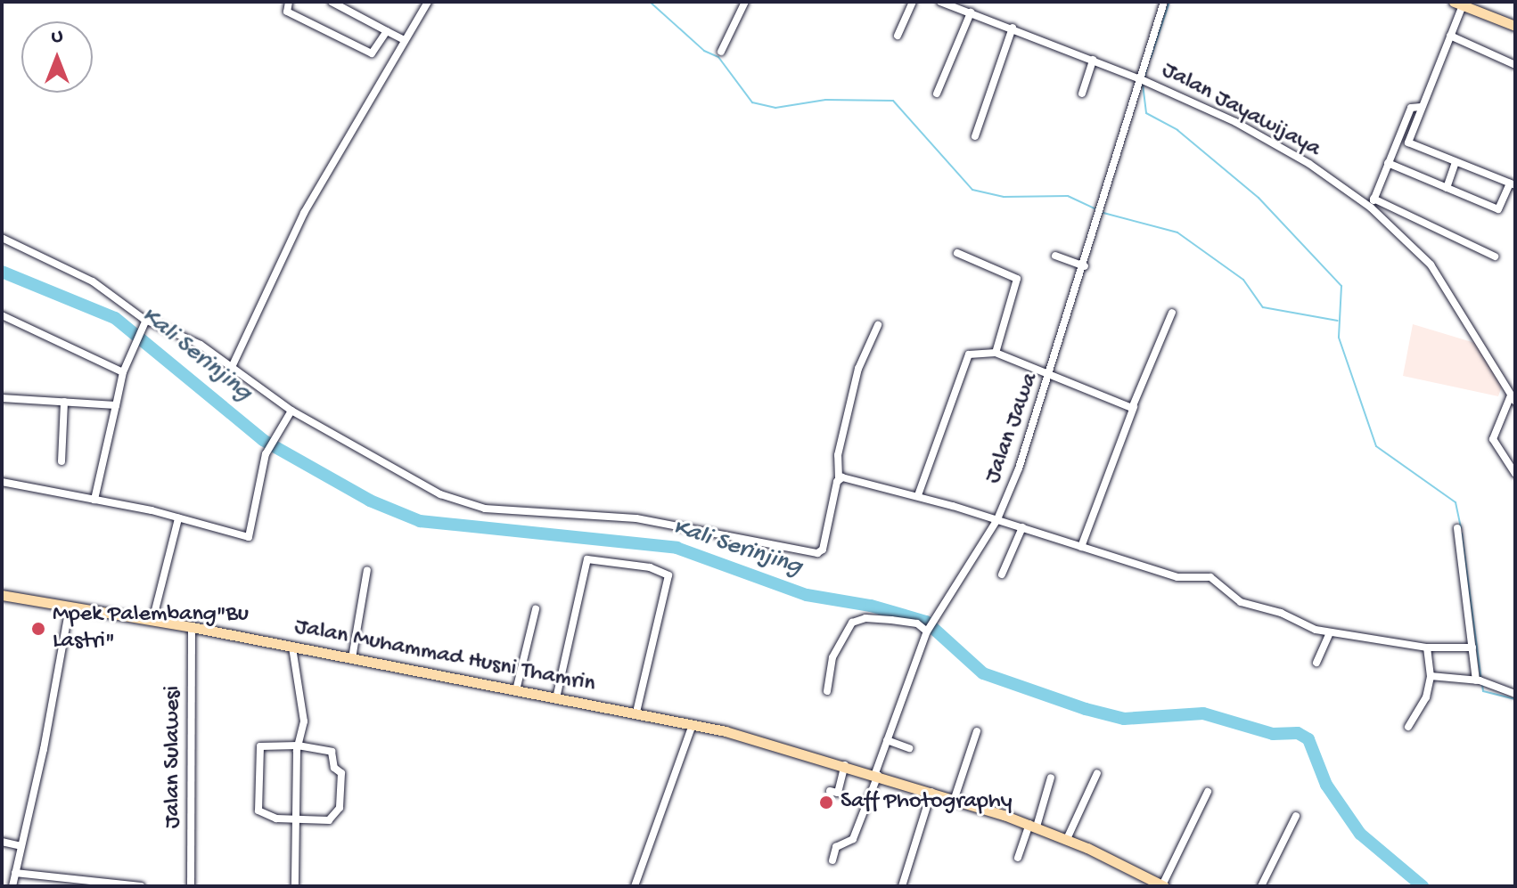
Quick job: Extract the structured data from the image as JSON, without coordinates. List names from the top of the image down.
{
  "streets": {
    "main road": ["Jalan Muhammad Husni Thamrin"],
    "street": ["Jalan Jayawijaya", "Jalan Jawa", "Jalan Sulawesi"]
  },
  "crossings": [
    ["Jalan Jayawijaya", "Jalan Jawa"],
    ["Jalan Jawa", "Jalan Muhammad Husni Thamrin"],
    ["Jalan Muhammad Husni Thamrin", "Jalan Sulawesi"]
  ],
  "water": ["Kali Serinjing"],
  "places": ["Mpek Palembang\"Bu Lastri\"", "Saff Photography"],
  "north": "top"
}
